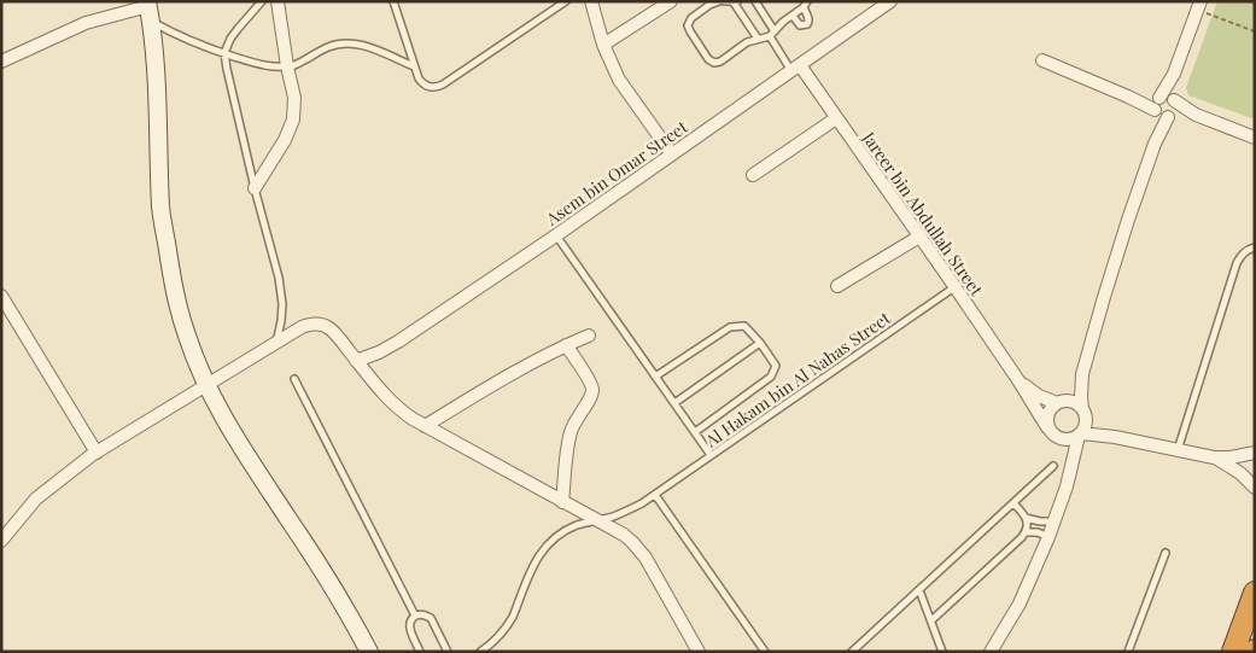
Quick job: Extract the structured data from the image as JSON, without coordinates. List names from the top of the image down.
{
  "streets": {
    "street": ["Asem bin Omar Street", "Jareer bin Abdullah Street"],
    "lane": ["Al Hakam bin Al Nahas Street"]
  },
  "crossings": [
    ["Asem bin Omar Street", "Jareer bin Abdullah Street"],
    ["Jareer bin Abdullah Street", "Al Hakam bin Al Nahas Street"]
  ]
}
